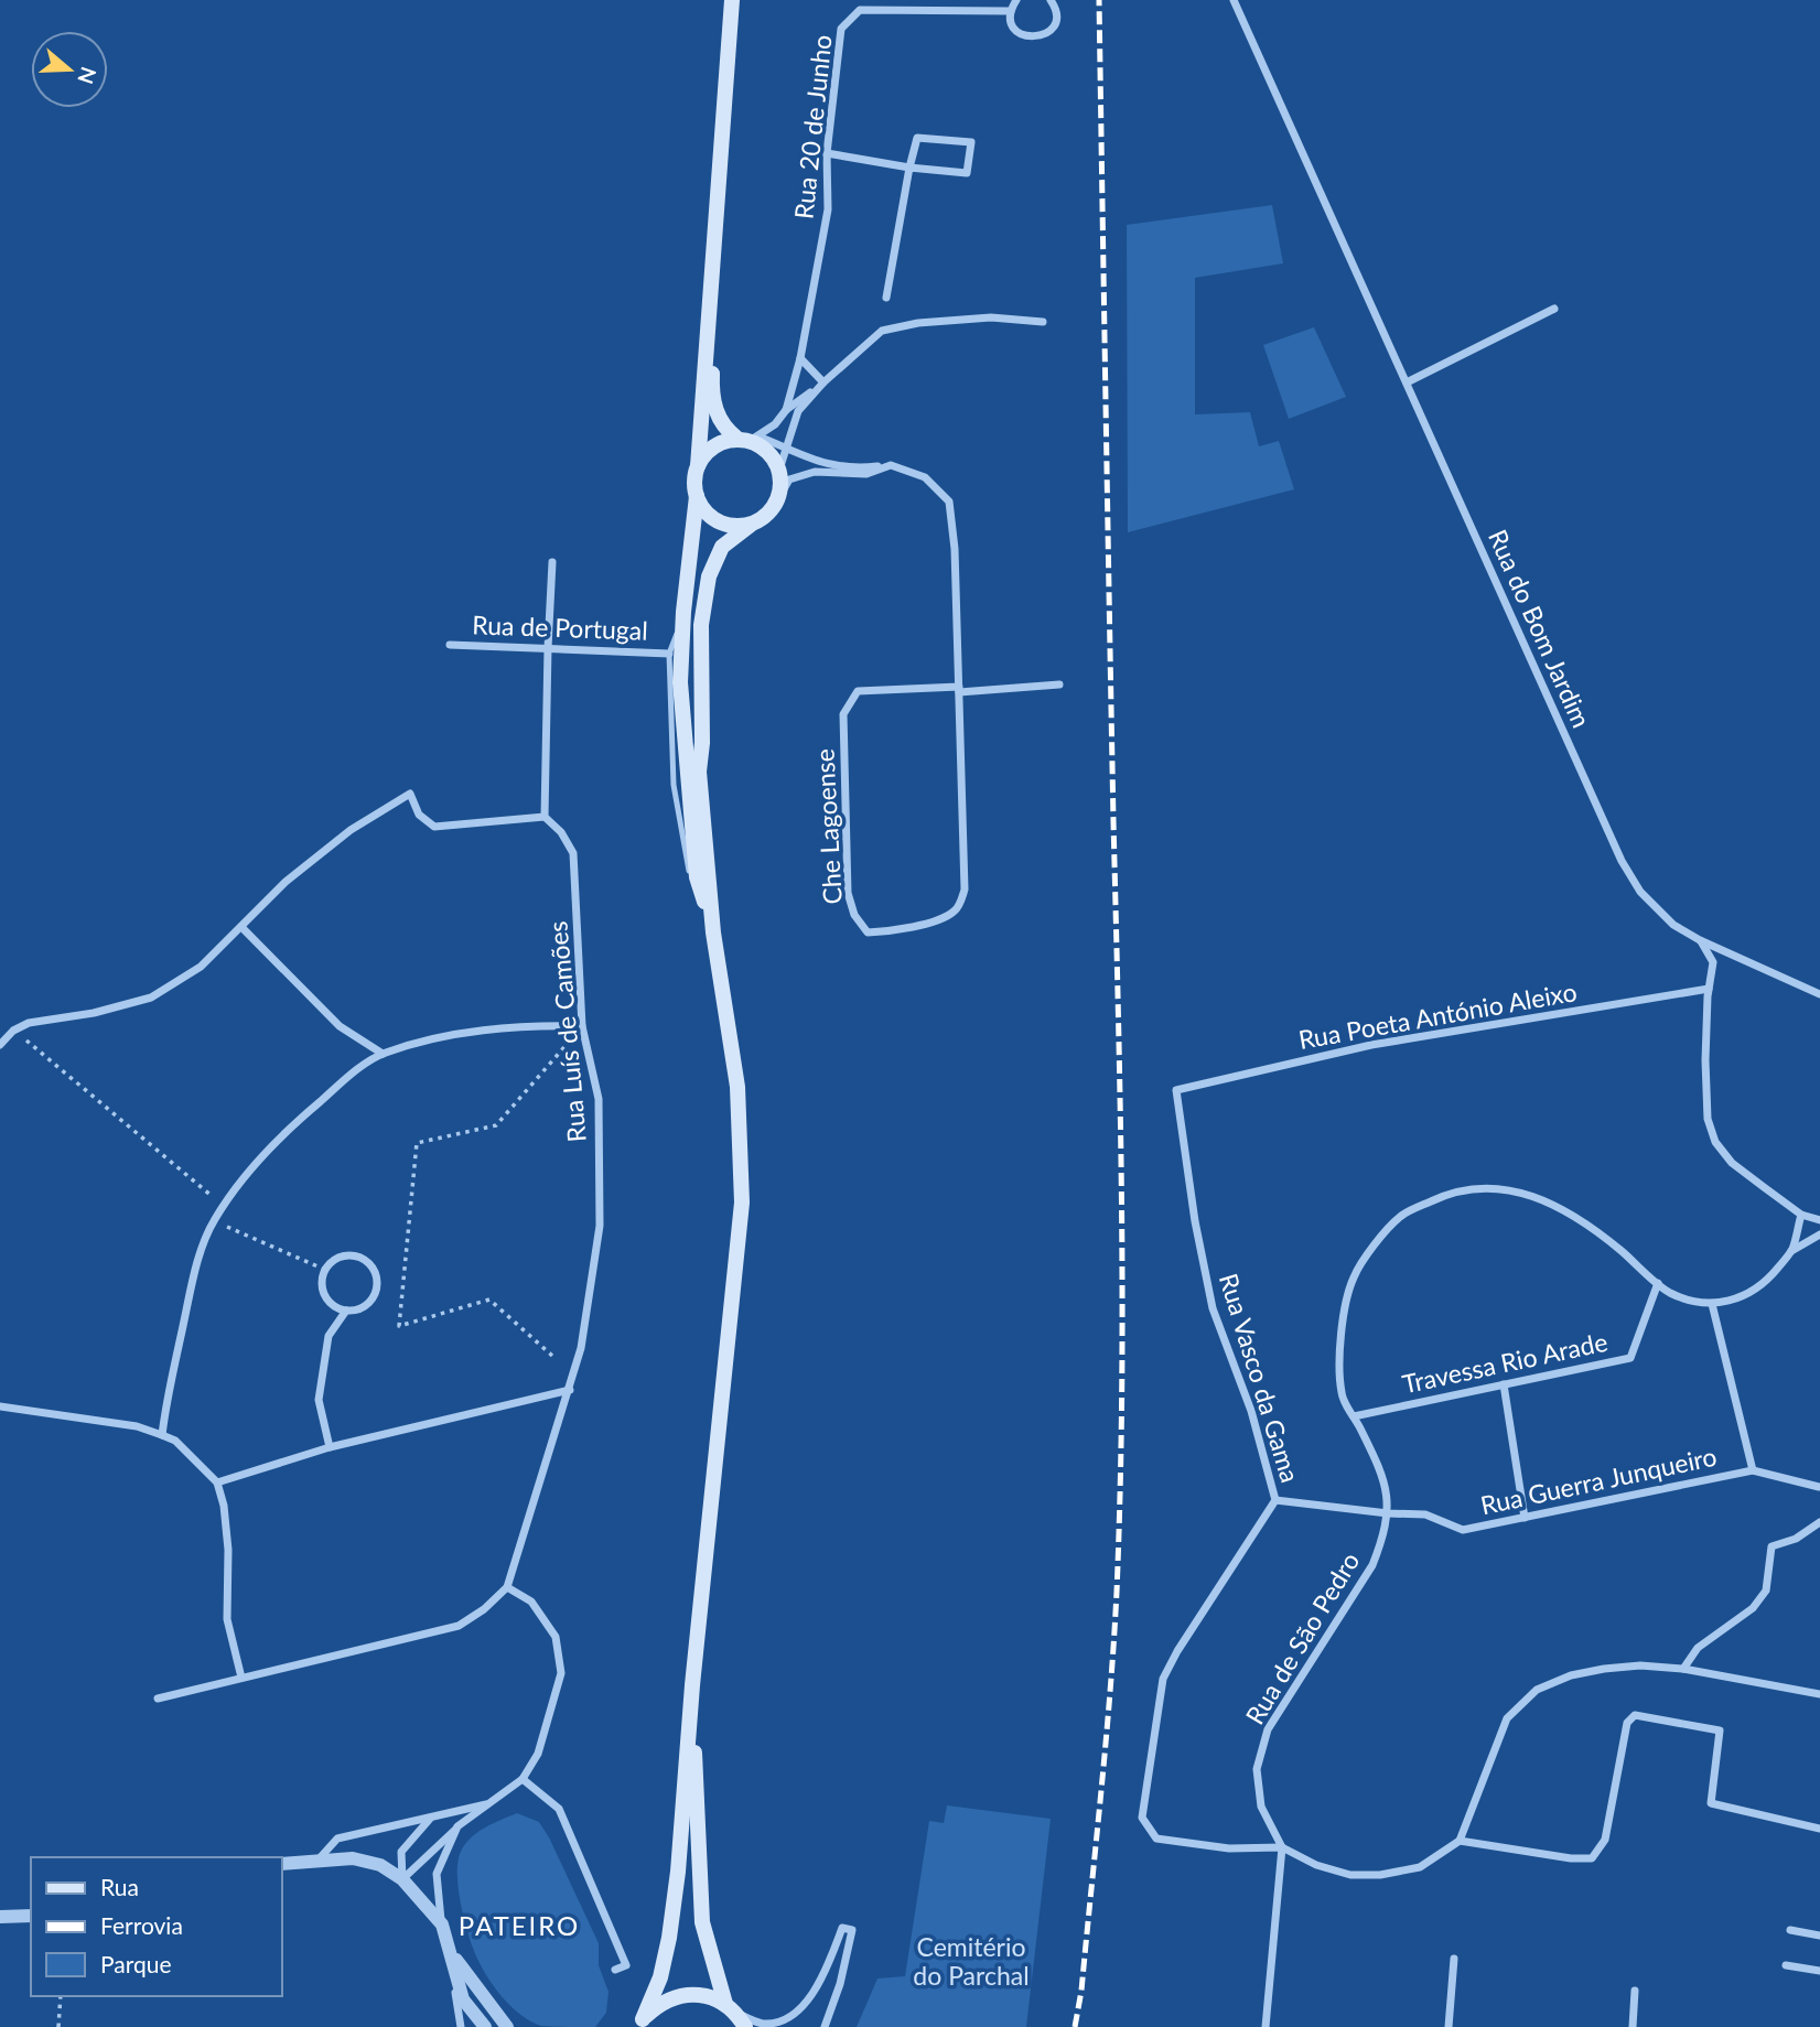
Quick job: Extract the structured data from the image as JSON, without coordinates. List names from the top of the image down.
{
  "streets": {
    "street": [
      "Rua 20 de Junho",
      "Rua de Portugal",
      "Rua do Bom Jardim",
      "Che Lagoense",
      "Rua Poeta António Aleixo",
      "Rua Luís de Camões",
      "Travessa Rio Arade",
      "Rua Vasco da Gama",
      "Rua Guerra Junqueiro",
      "Rua de São Pedro"
    ]
  },
  "crossings": [
    ["Rua Poeta António Aleixo", "Rua Vasco da Gama"],
    ["Travessa Rio Arade", "Rua de São Pedro"],
    ["Rua Vasco da Gama", "Rua Guerra Junqueiro"],
    ["Rua Vasco da Gama", "Rua de São Pedro"],
    ["Rua Guerra Junqueiro", "Rua de São Pedro"]
  ],
  "districts": ["PATEIRO"],
  "parks": ["Cemitério do Parchal"],
  "legend": ["Rua", "Ferrovia", "Parque"],
  "north": "right"
}
